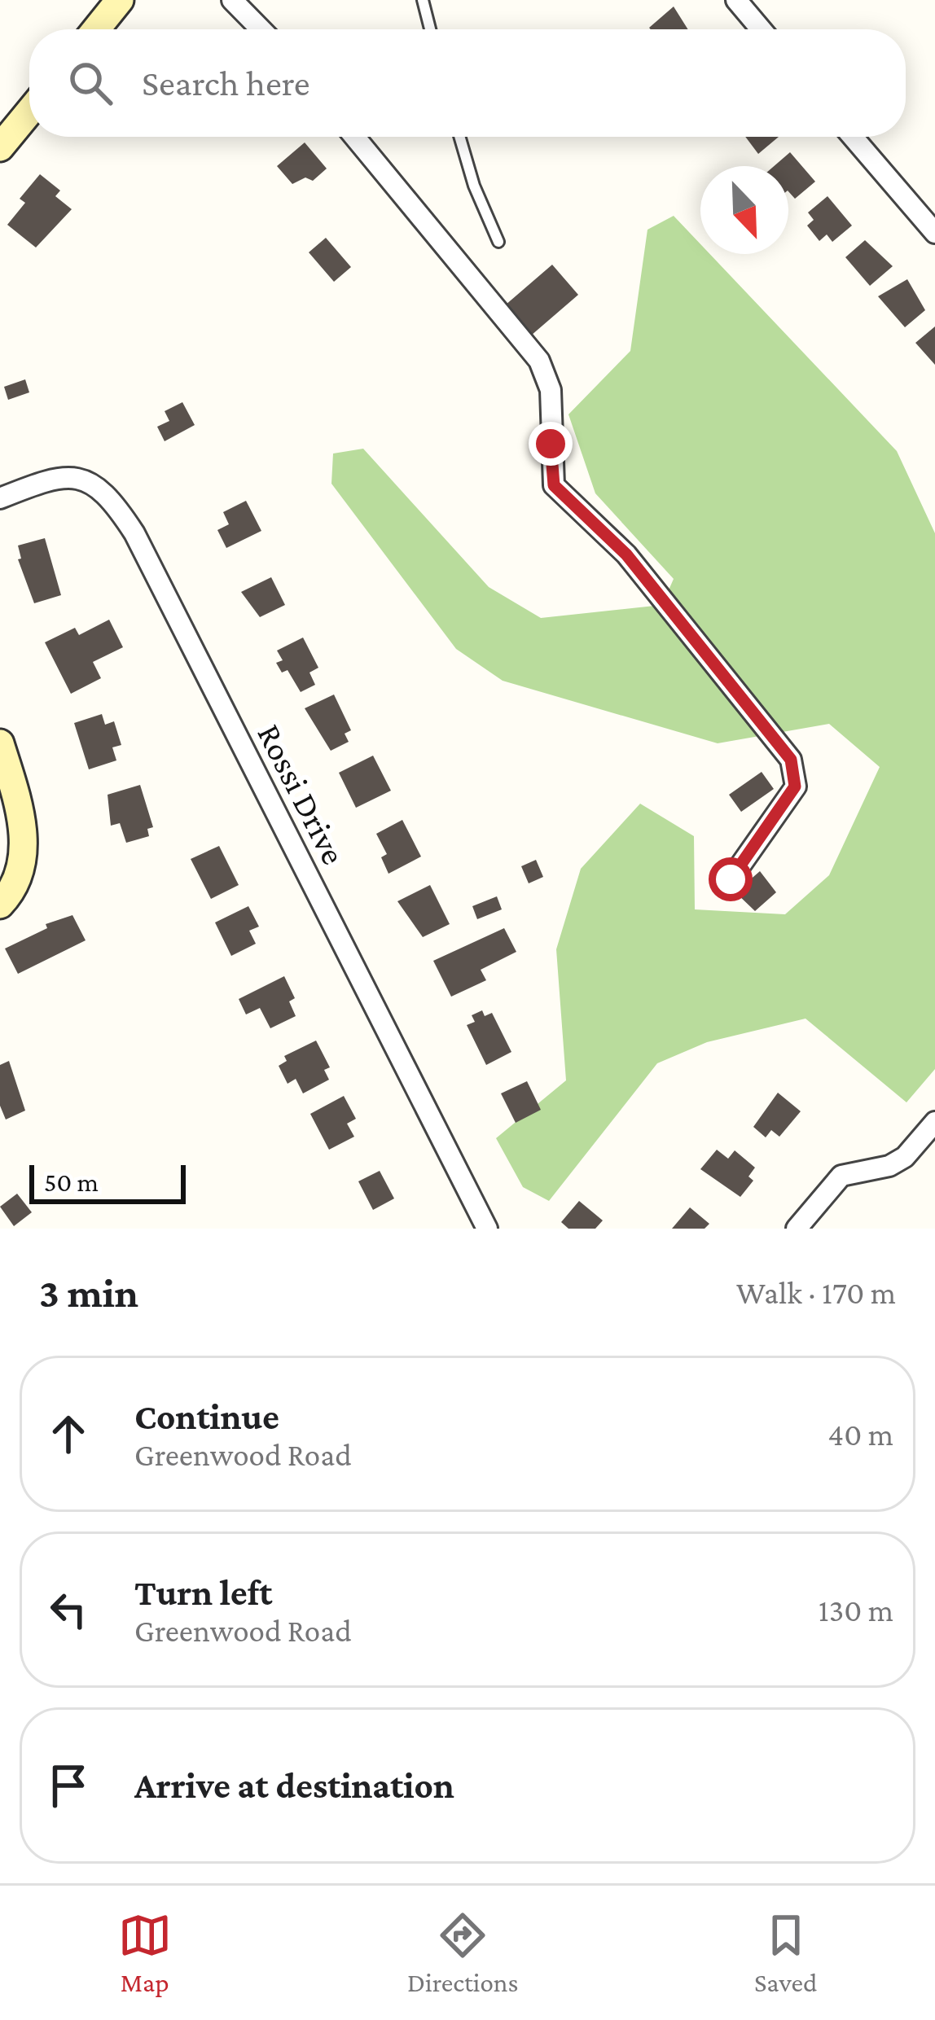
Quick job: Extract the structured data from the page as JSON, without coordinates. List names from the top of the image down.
{
  "streets": {
    "street": ["Rossi Drive"]
  },
  "scale_bar": "50 m",
  "north": "bottom right",
  "page": {
    "search": "Search here",
    "scale": "50 m",
    "heading": ["3 min", "Walk · 170 m"],
    "list": [
      ["Continue", "Greenwood Road", "40 m"],
      ["Turn left", "Greenwood Road", "130 m"],
      "Arrive at destination"
    ],
    "nav": ["Map", "Directions", "Saved"]
  }
}
